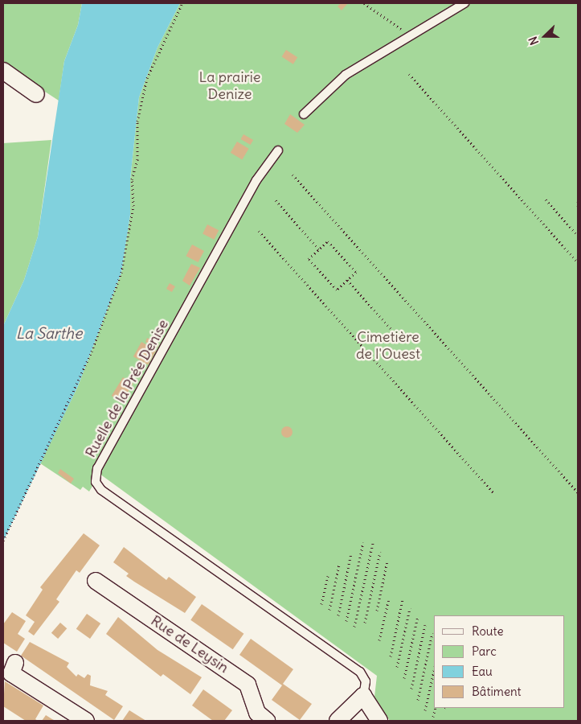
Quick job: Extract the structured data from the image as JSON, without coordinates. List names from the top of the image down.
{
  "streets": {
    "street": ["Rue de Leysin"],
    "lane": ["Ruelle de la Prée Denise"]
  },
  "water": ["La Sarthe"],
  "parks": ["La prairie Denize", "Cimetière de l'Ouest"],
  "legend": [
    "Route",
    "Parc",
    "Eau",
    "Bâtiment"
  ],
  "north": "left"
}
